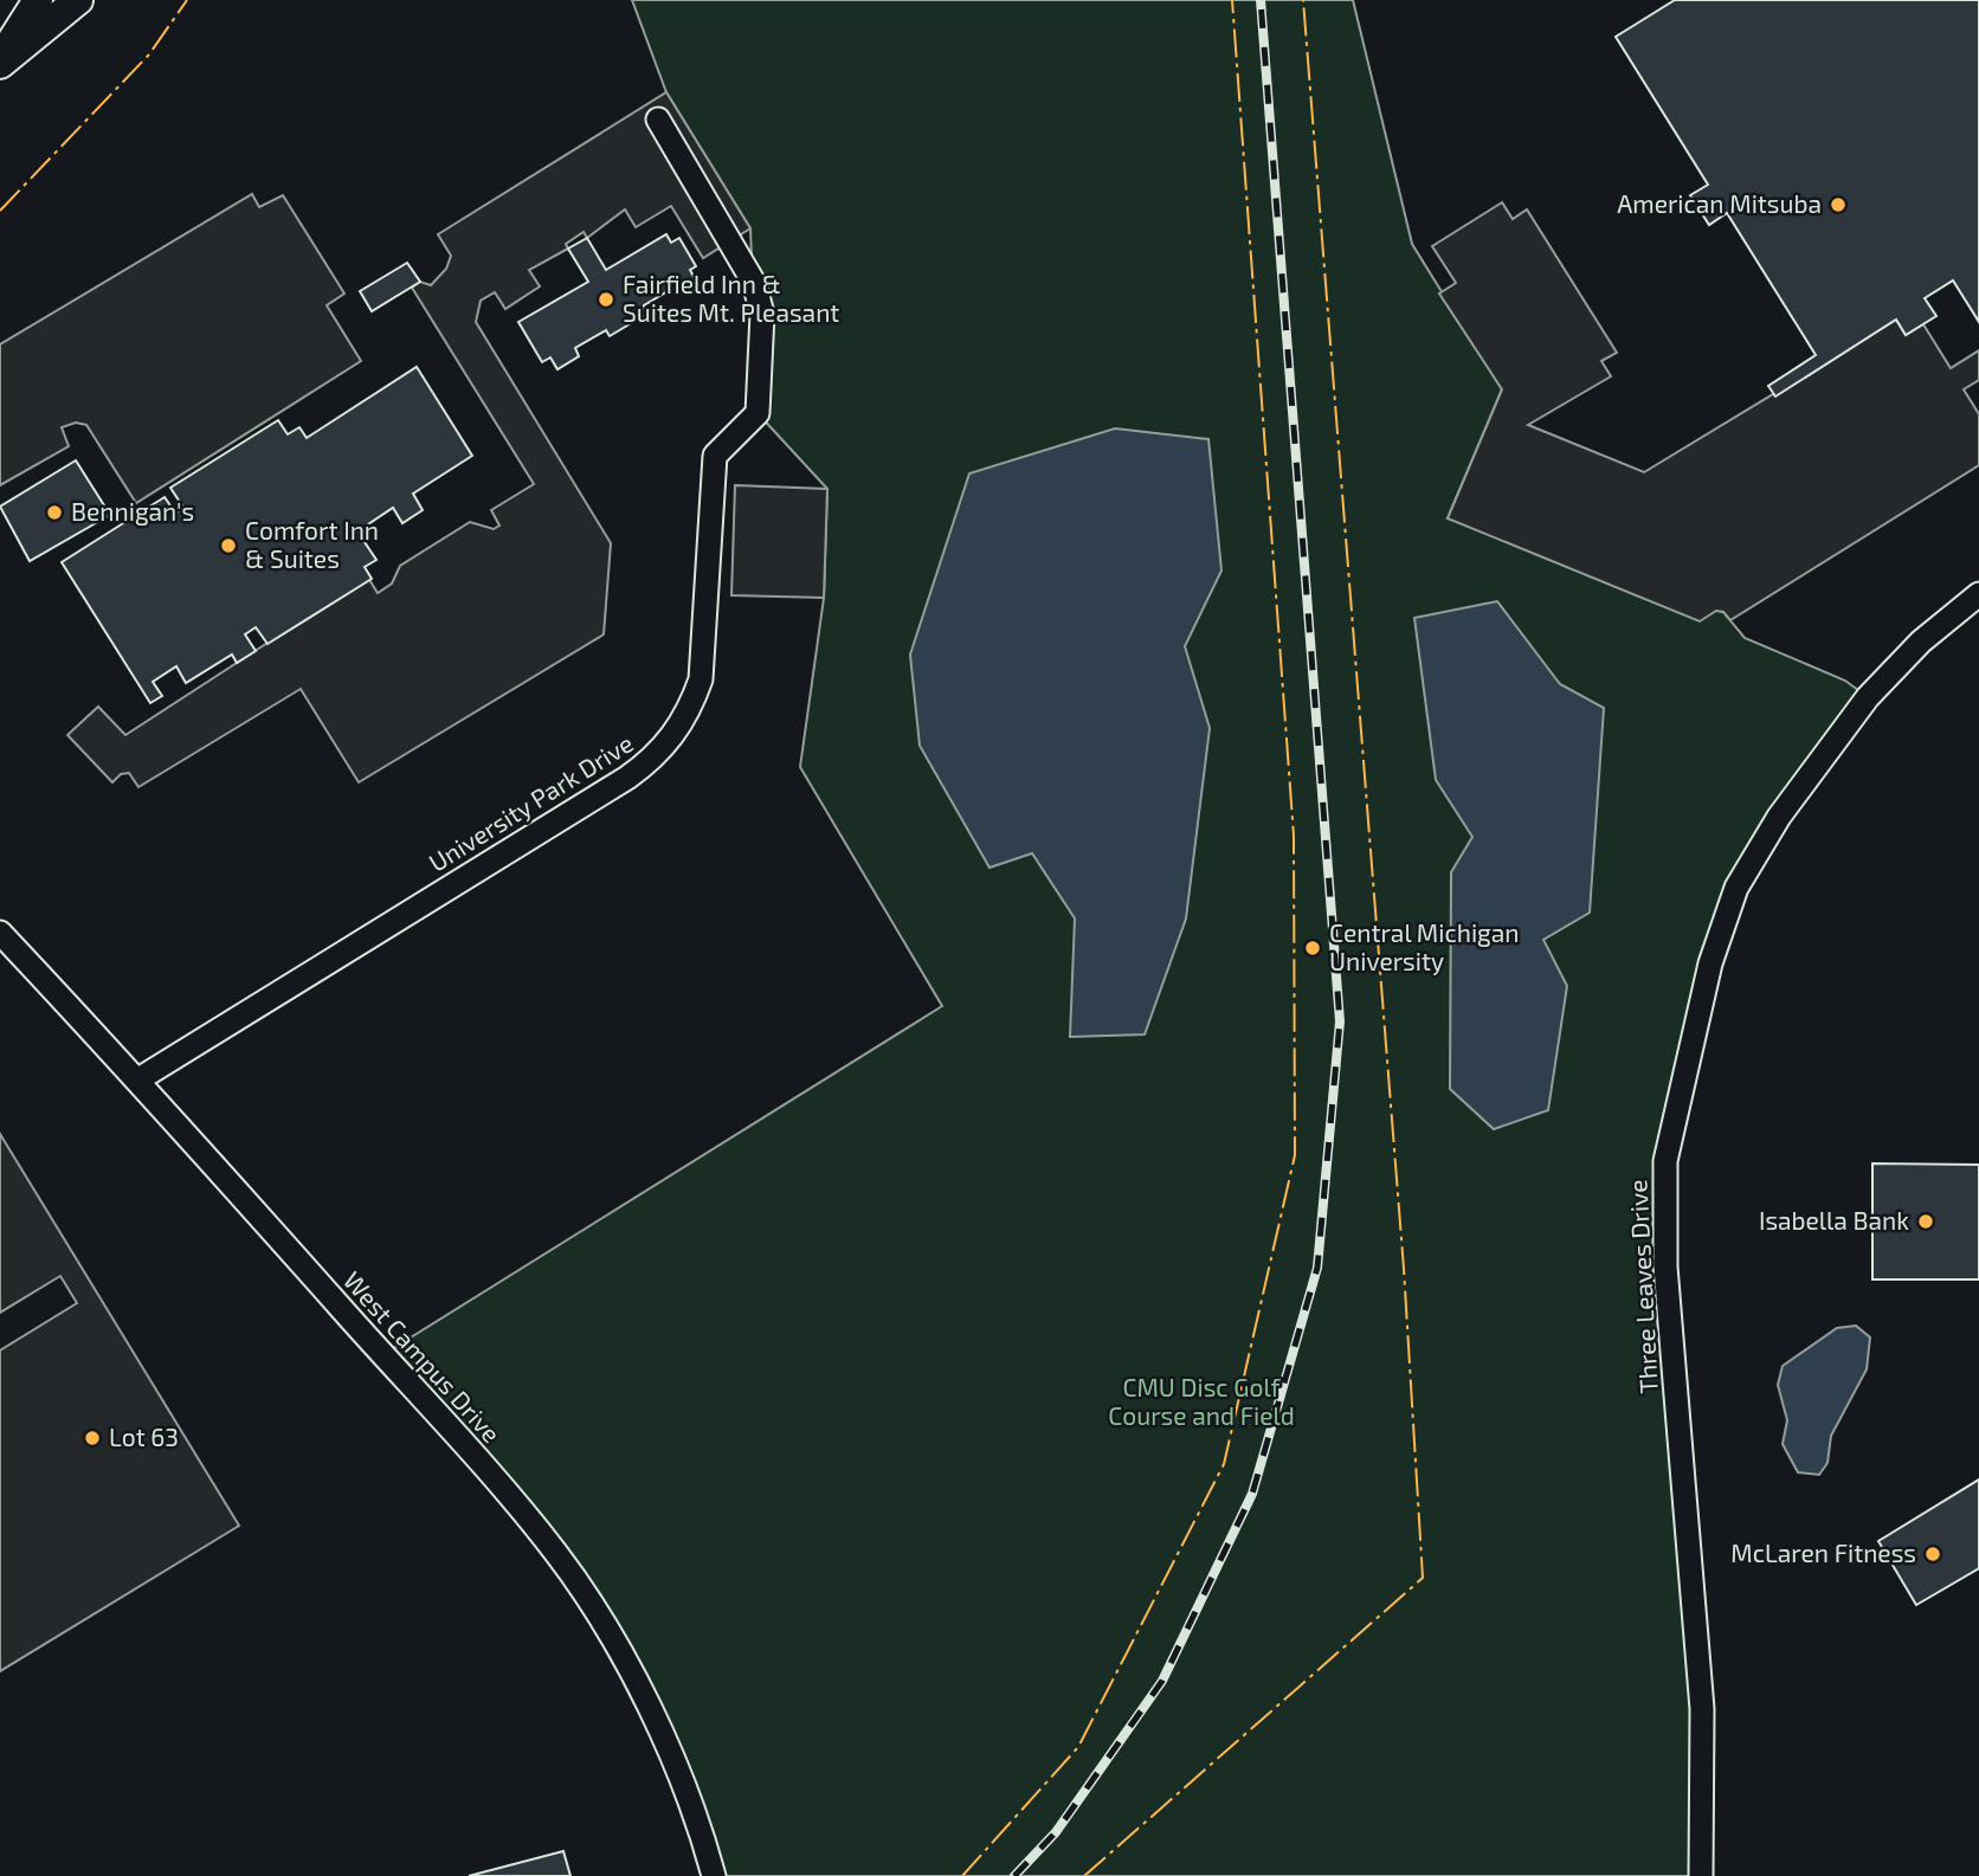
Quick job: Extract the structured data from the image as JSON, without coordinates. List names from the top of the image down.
{
  "streets": {
    "street": ["University Park Drive", "Three Leaves Drive", "West Campus Drive"]
  },
  "crossings": [
    ["University Park Drive", "West Campus Drive"]
  ],
  "parks": ["CMU Disc Golf Course and Field"],
  "places": [
    "American Mitsuba",
    "Fairfield Inn & Suites Mt. Pleasant",
    "Bennigan's",
    "Comfort Inn & Suites",
    "Central Michigan University",
    "Isabella Bank",
    "Lot 63",
    "McLaren Fitness"
  ]
}
